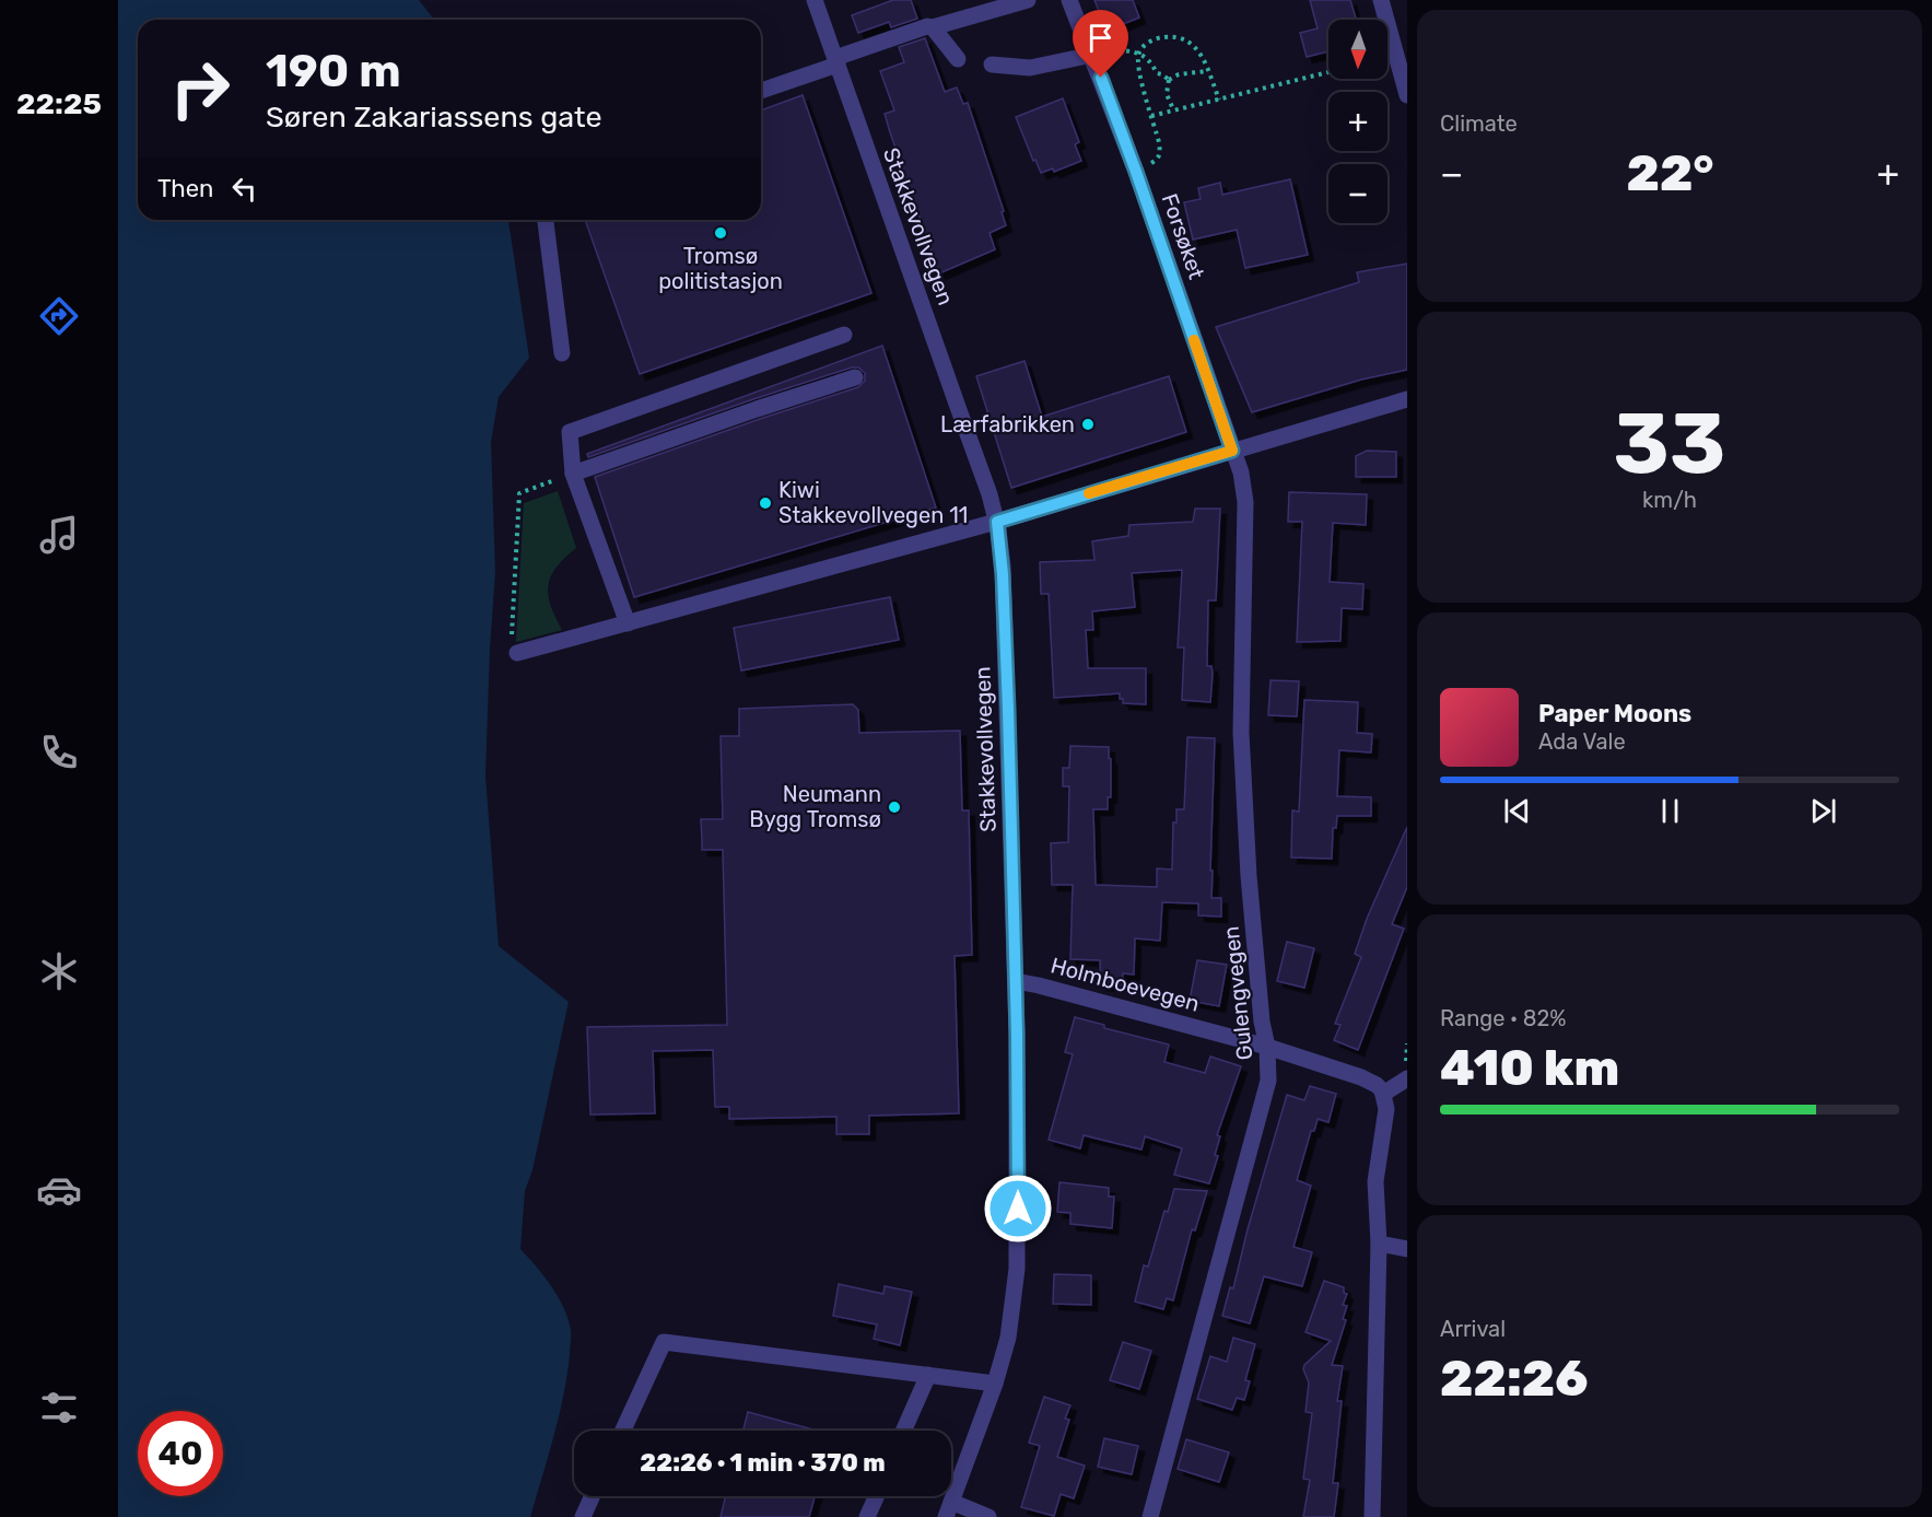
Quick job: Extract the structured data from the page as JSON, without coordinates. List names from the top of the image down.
{
  "streets": {
    "street": [
      "Stakkevollvegen",
      "Forsøket",
      "Holmboevegen",
      "Gulengvegen"
    ]
  },
  "crossings": [
    ["Stakkevollvegen", "Holmboevegen"],
    ["Forsøket", "Gulengvegen"],
    ["Holmboevegen", "Gulengvegen"]
  ],
  "places": [
    "Tromsø politistasjon",
    "Lærfabrikken",
    "Kiwi Stakkevollvegen 11",
    "Neumann Bygg Tromsø"
  ],
  "north": "bottom",
  "page": {
    "tabs": "22:25",
    "tile": [
      "Climate",
      ["33", "km/h"],
      ["Range · 82%", "410 km"],
      ["Arrival", "22:26"]
    ],
    "map_buttons": ["+", "−"],
    "turn": ["190 m", "Søren Zakariassens gate"],
    "heat": ["−", "22°", "+"],
    "then": "Then",
    "song": ["Paper Moons", "Ada Vale"],
    "limit": "40",
    "trip": "22:26 · 1 min · 370 m"
  }
}
